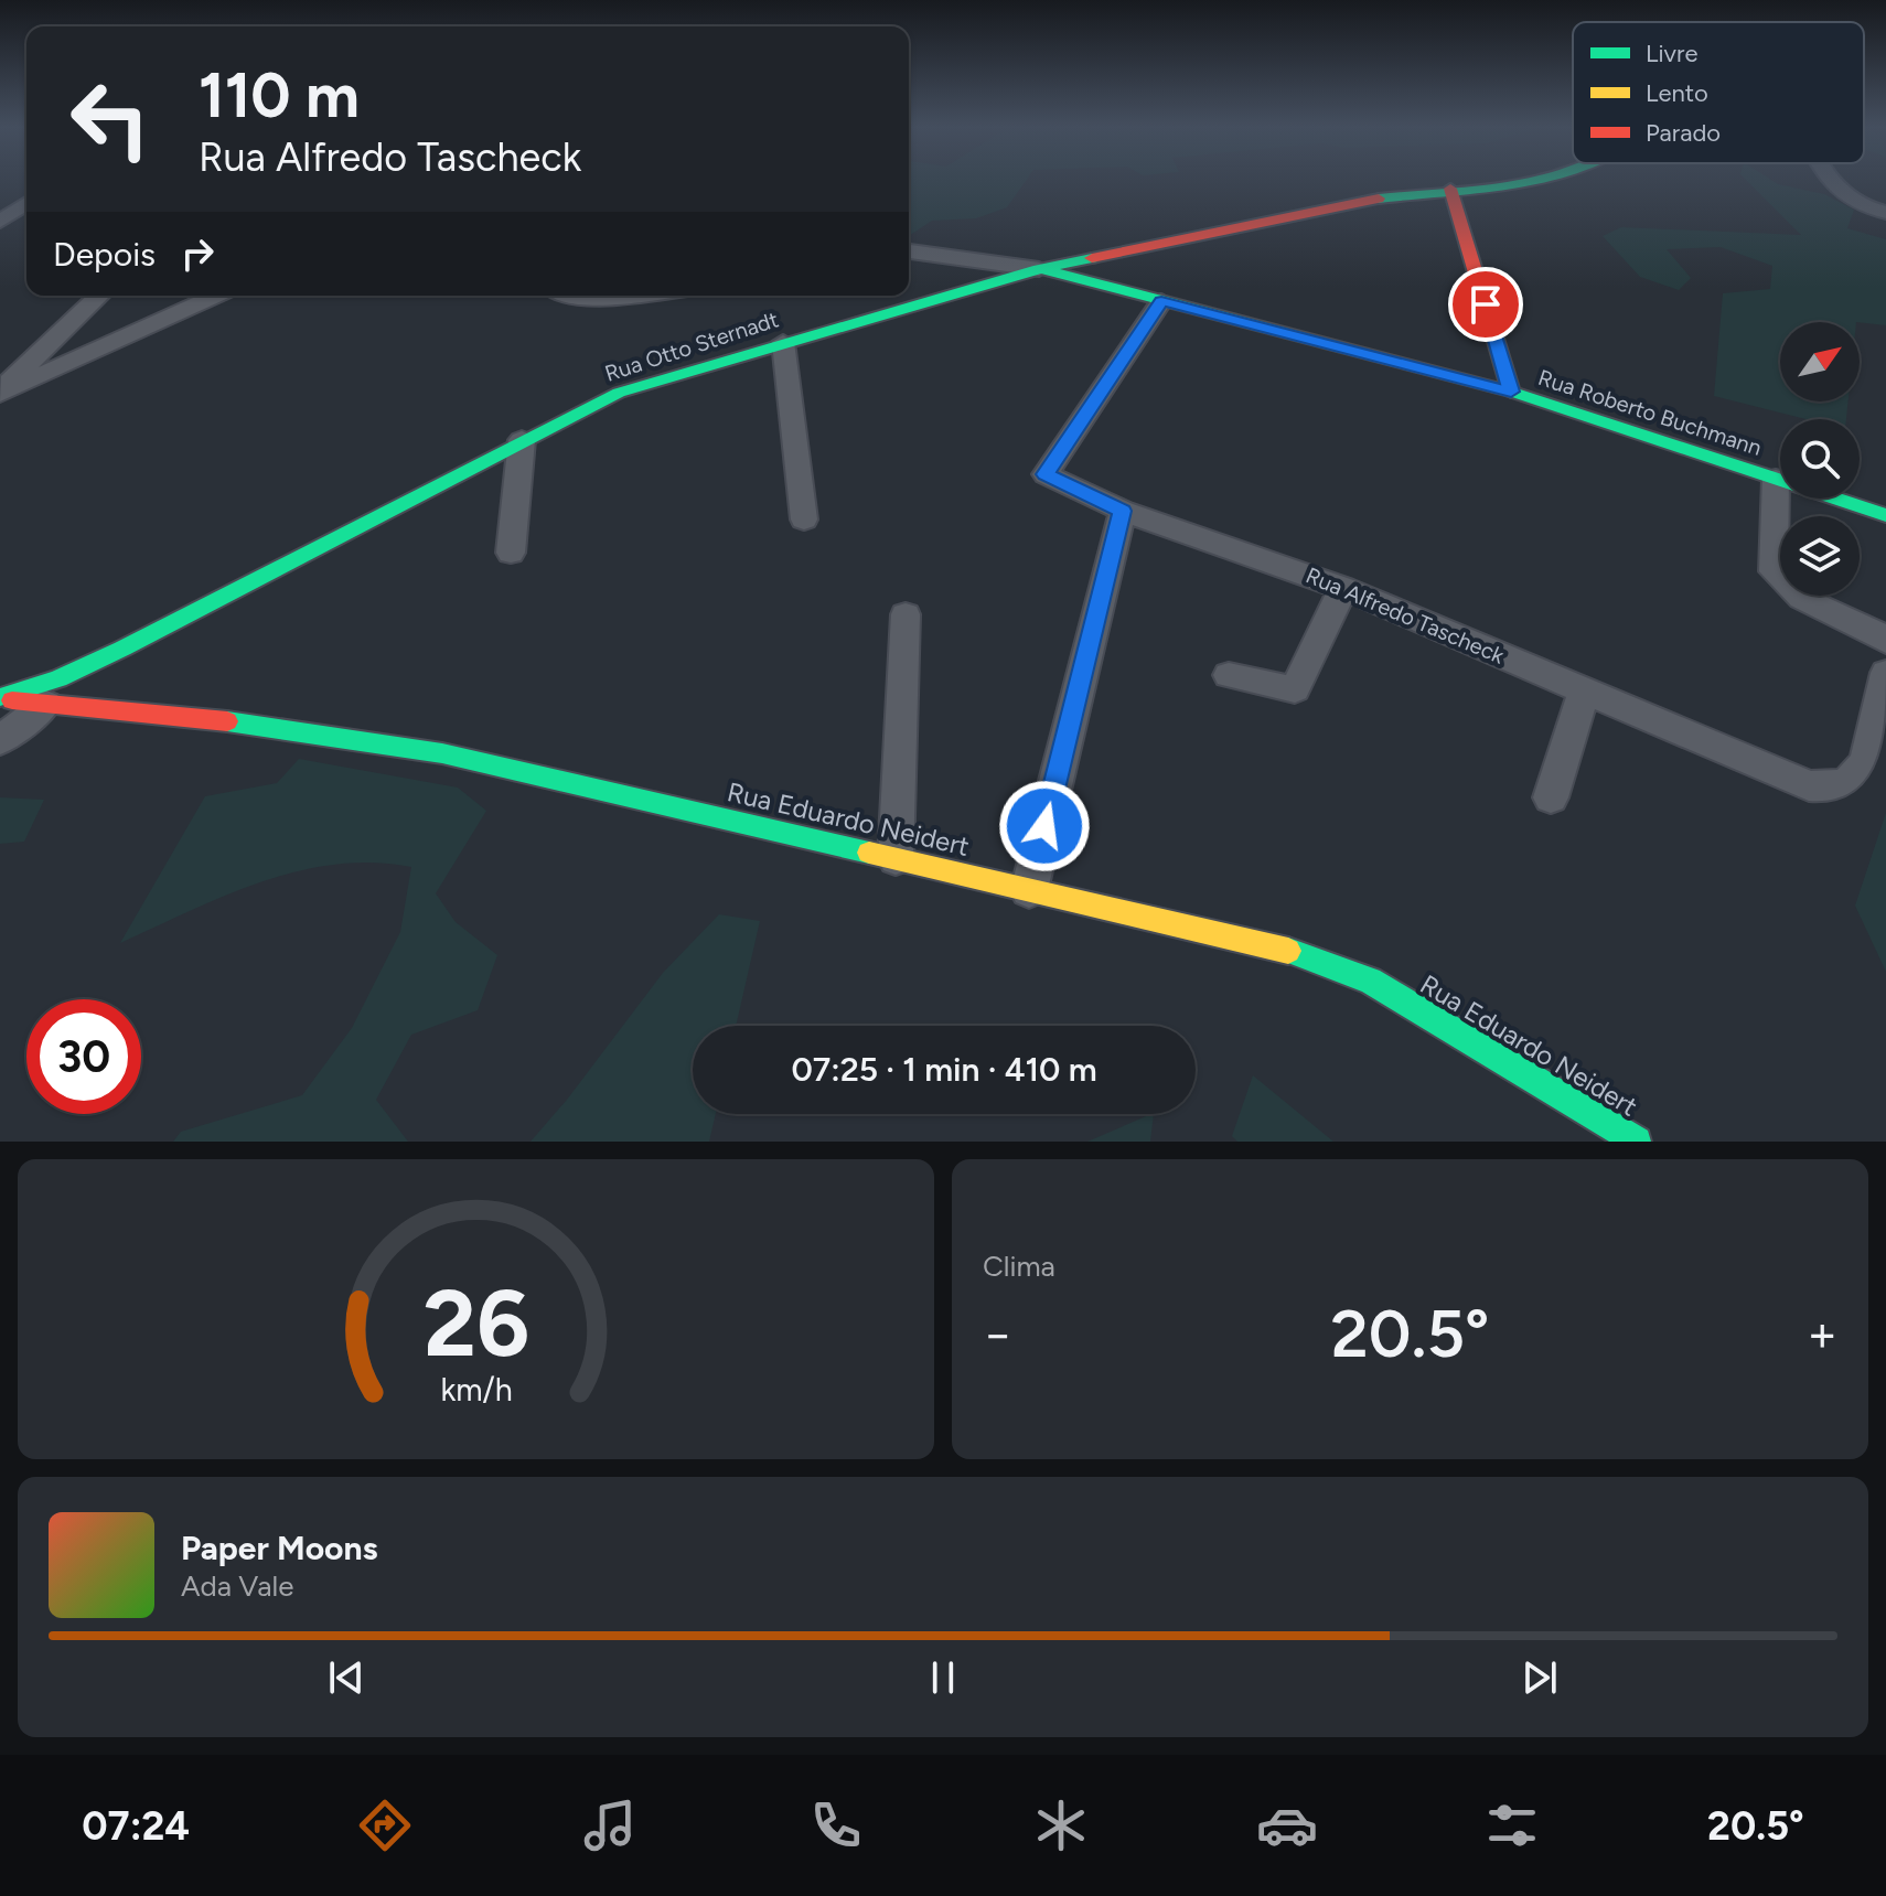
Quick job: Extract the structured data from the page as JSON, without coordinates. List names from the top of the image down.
{
  "streets": {
    "main road": ["Rua Otto Sternadt", "Rua Roberto Buchmann", "Rua Eduardo Neidert"],
    "street": ["Rua Alfredo Tascheck"]
  },
  "crossings": [
    ["Rua Otto Sternadt", "Rua Roberto Buchmann"],
    ["Rua Otto Sternadt", "Rua Eduardo Neidert"],
    ["Rua Roberto Buchmann", "Rua Alfredo Tascheck"]
  ],
  "legend": ["Livre", "Lento", "Parado"],
  "north": "top right",
  "page": {
    "turn": ["110 m", "Rua Alfredo Tascheck"],
    "then": "Depois",
    "limit": "30",
    "trip": "07:25 · 1 min · 410 m",
    "tile": "Clima",
    "heat": ["−", "20.5°", "+"],
    "song": ["Paper Moons", "Ada Vale"],
    "tabs": ["07:24", "20.5°"],
    "gauge": ["26", "km/h"]
  }
}
